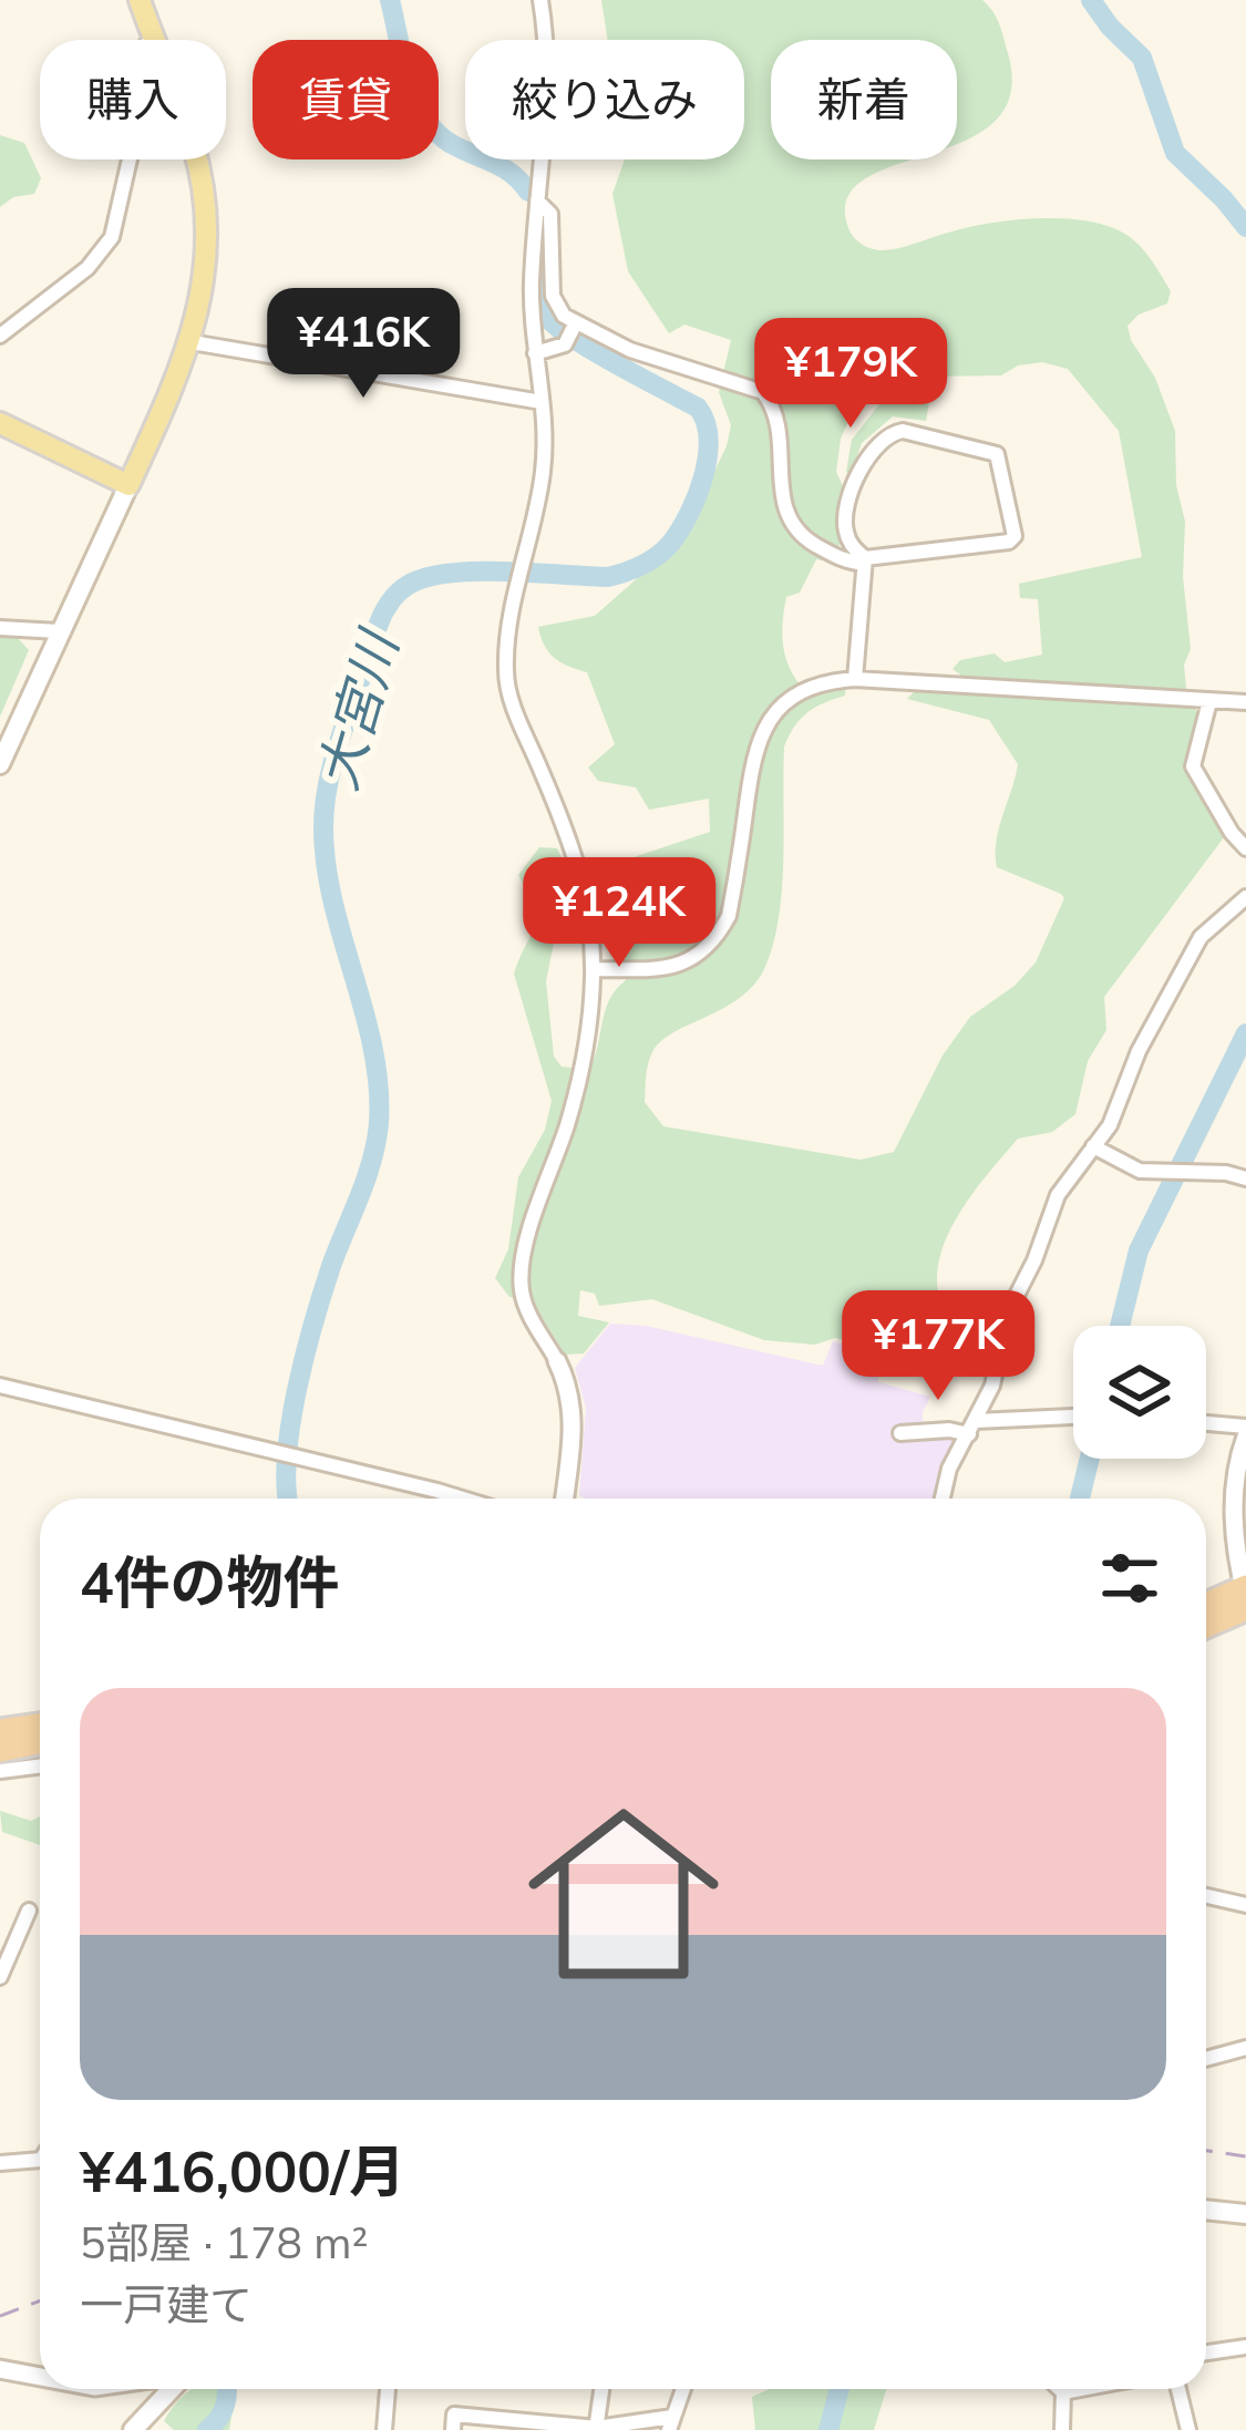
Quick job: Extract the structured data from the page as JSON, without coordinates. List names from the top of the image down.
{
  "water": ["大宮川"],
  "page": {
    "chip": [
      "購入",
      "賃貸",
      "絞り込み",
      "新着"
    ],
    "price": [
      "¥416K",
      "¥179K",
      "¥124K",
      "¥177K"
    ],
    "heading": "4件の物件",
    "list": [
      {
        "name": "¥416,000/月",
        "note": "5部屋 · 178 m² · 一戸建て"
      }
    ]
  }
}
